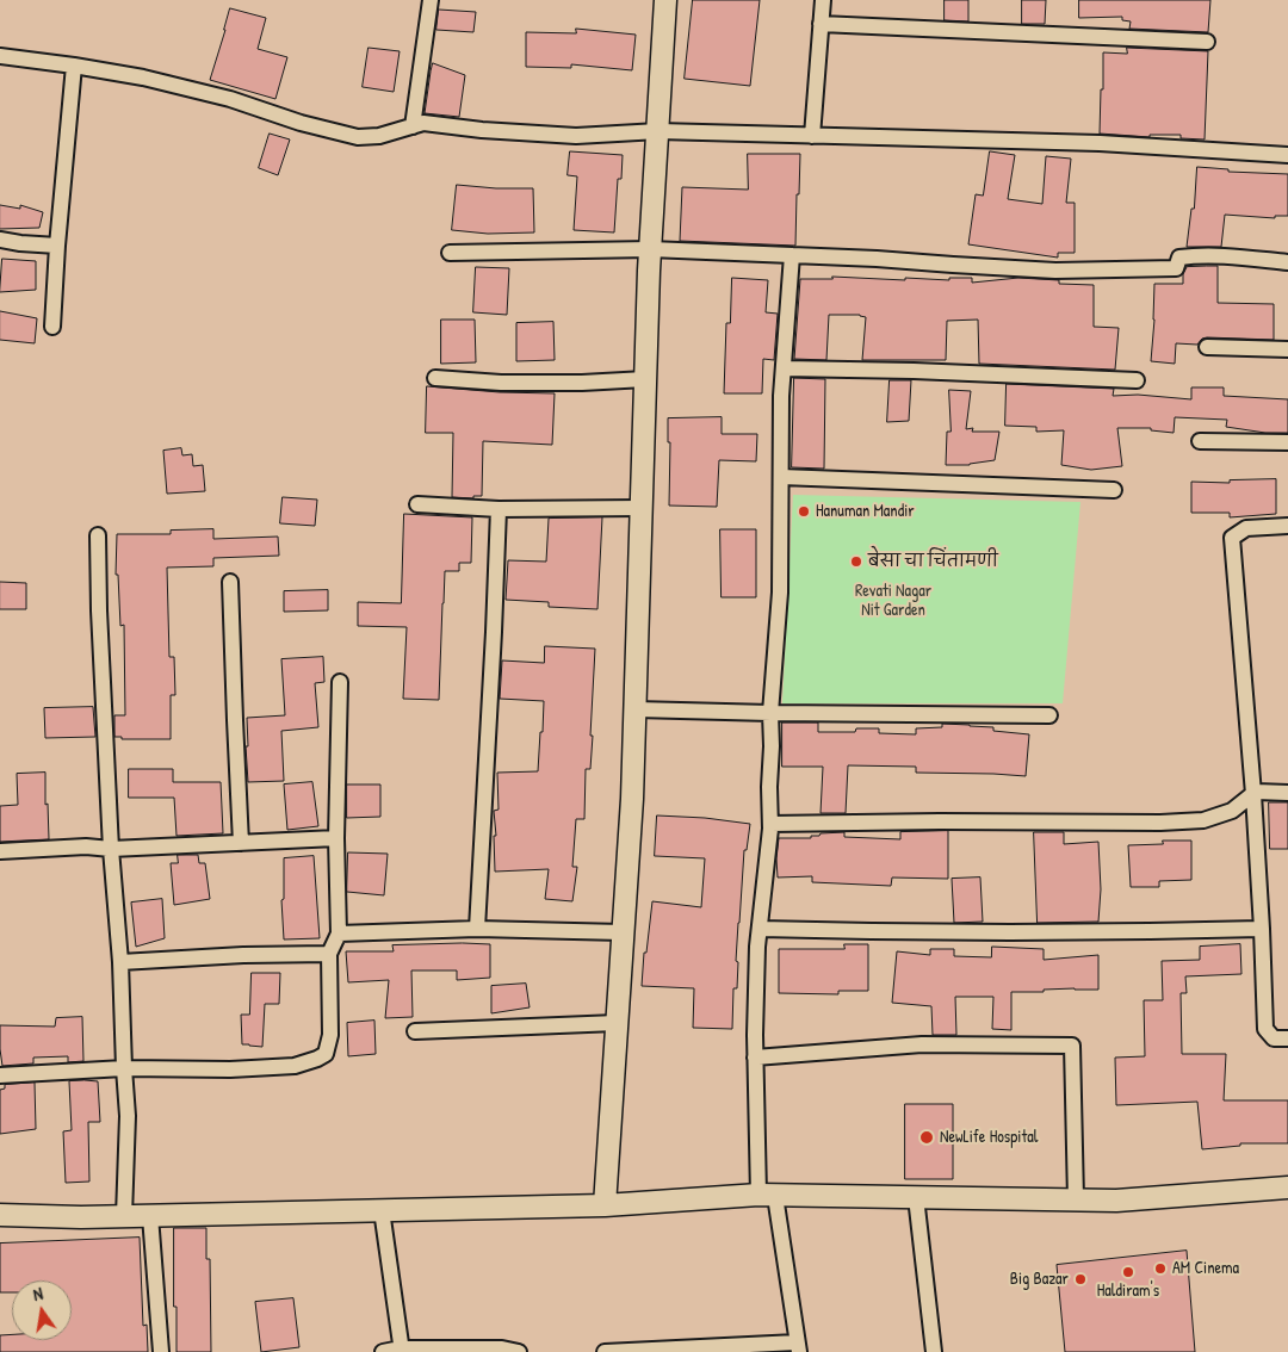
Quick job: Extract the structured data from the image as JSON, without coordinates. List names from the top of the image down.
{
  "parks": ["Revati Nagar Nit Garden"],
  "places": [
    "Hanuman Mandir",
    "बेसा चा चिंतामणी",
    "NewLife Hospital",
    "AM Cinema",
    "Haldiram's",
    "Big Bazar"
  ],
  "north": "top"
}
